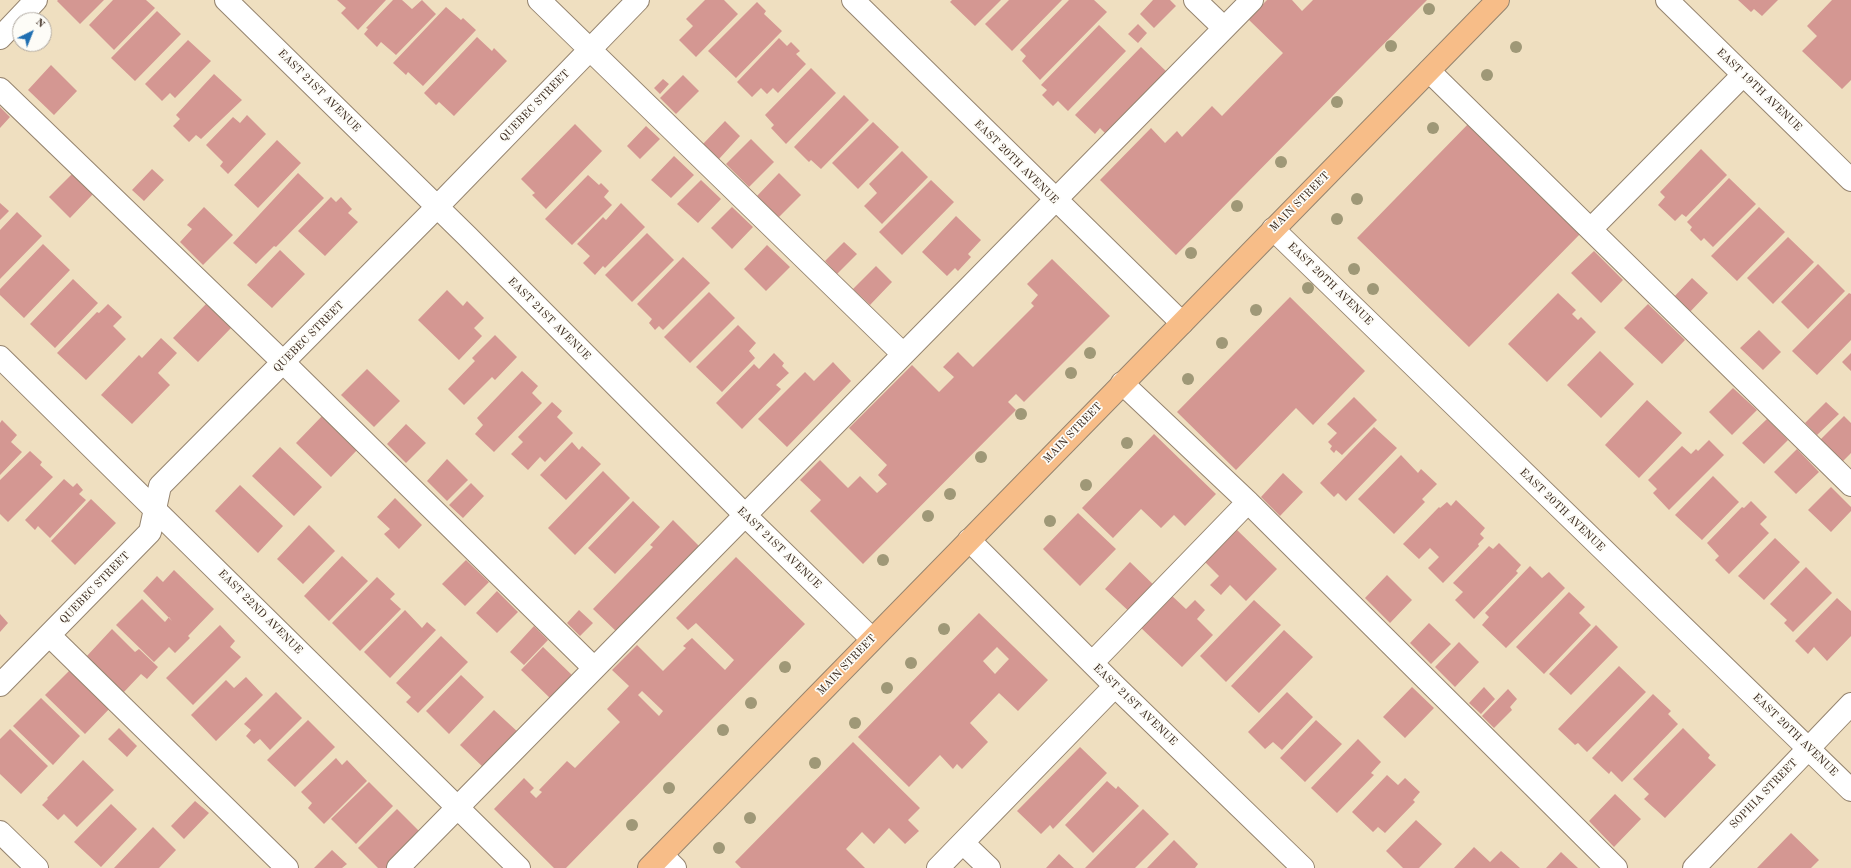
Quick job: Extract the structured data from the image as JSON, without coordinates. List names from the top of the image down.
{
  "streets": {
    "main road": ["MAIN STREET"],
    "street": [
      "EAST 19TH AVENUE",
      "EAST 21ST AVENUE",
      "QUEBEC STREET",
      "EAST 20TH AVENUE",
      "EAST 22ND AVENUE",
      "SOPHIA STREET"
    ]
  },
  "crossings": [
    ["EAST 21ST AVENUE", "QUEBEC STREET"],
    ["EAST 21ST AVENUE", "MAIN STREET"],
    ["QUEBEC STREET", "EAST 22ND AVENUE"],
    ["EAST 20TH AVENUE", "MAIN STREET"],
    ["EAST 20TH AVENUE", "SOPHIA STREET"]
  ],
  "north": "top right"
}
